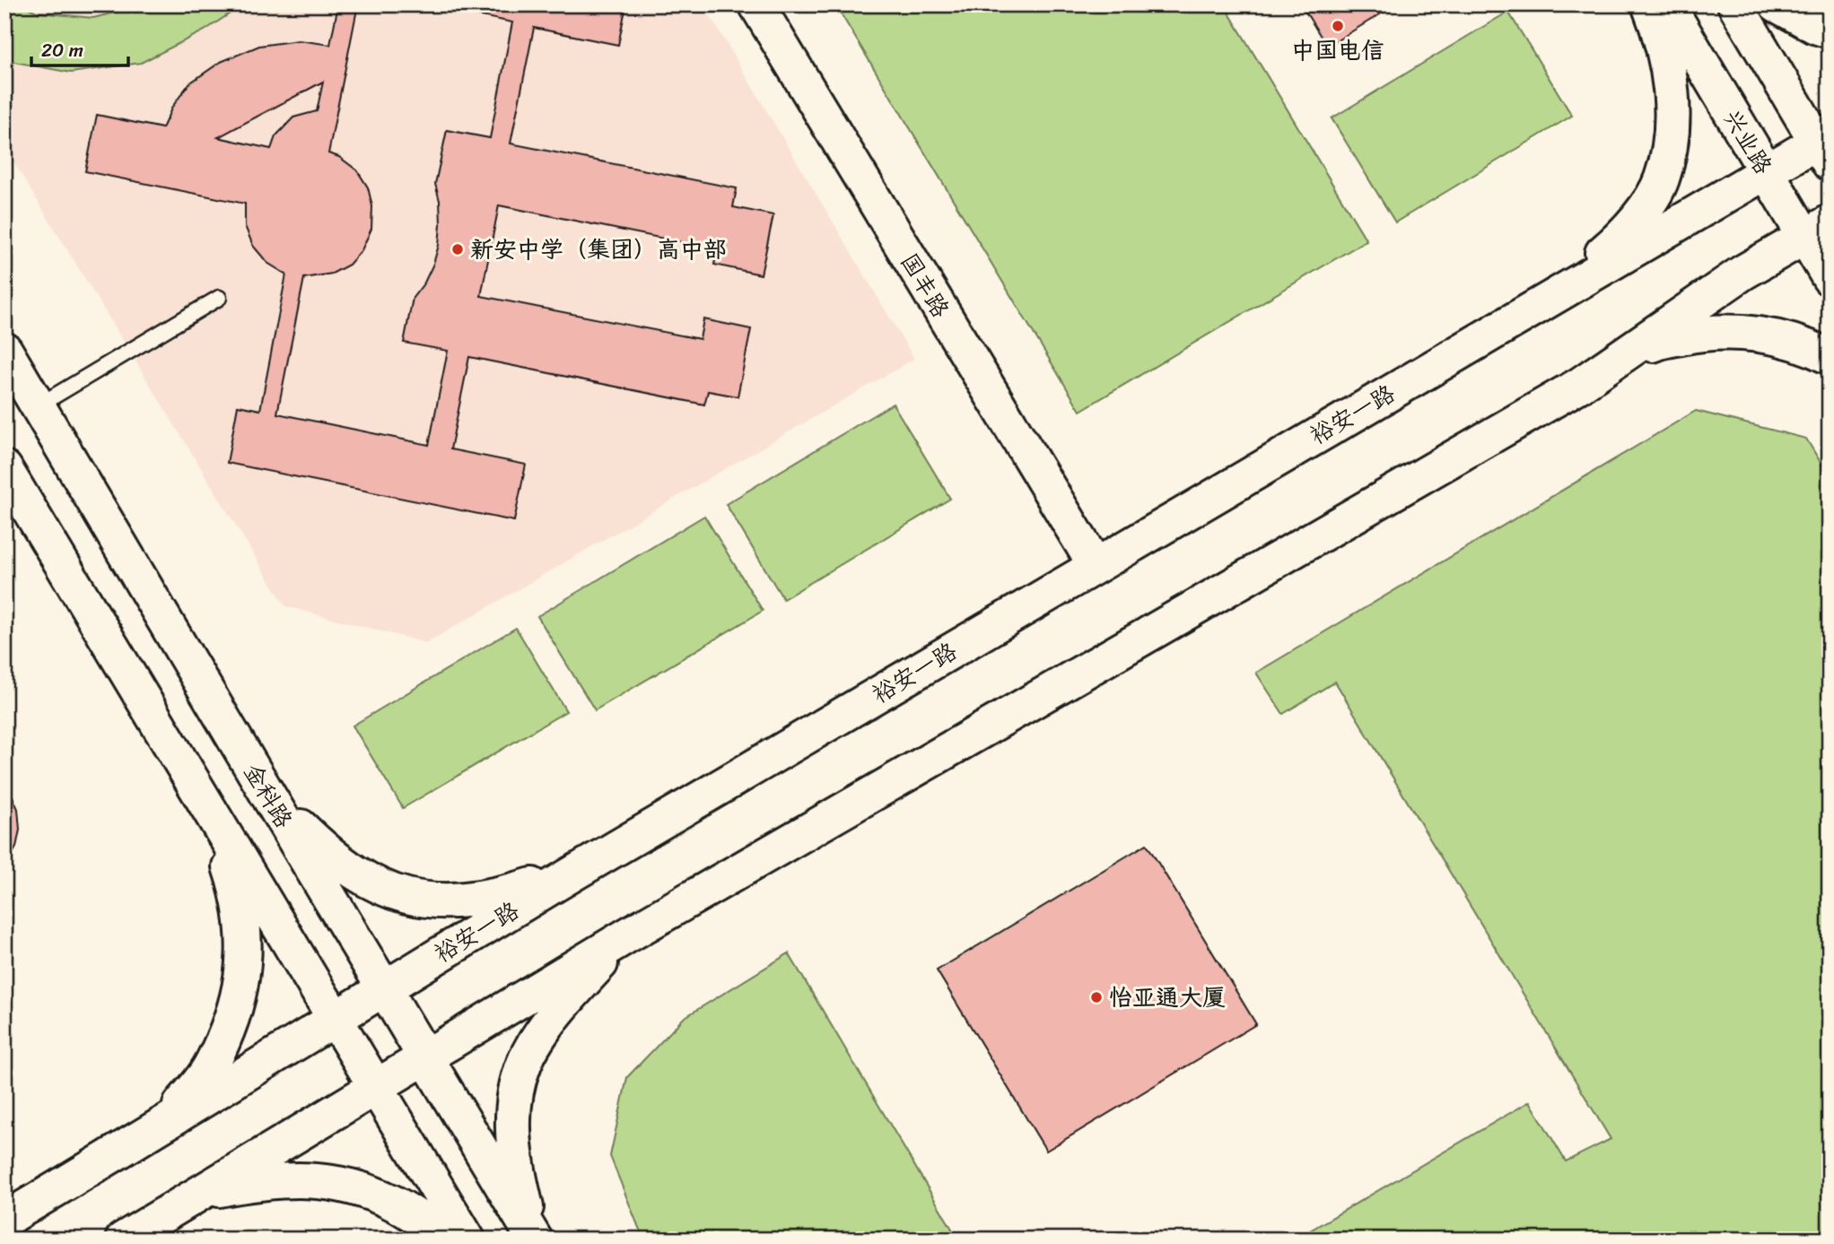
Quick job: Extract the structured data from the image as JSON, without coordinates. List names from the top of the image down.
{
  "streets": {
    "main road": [
      "兴业路",
      "国丰路",
      "裕安一路",
      "金科路"
    ]
  },
  "crossings": [
    ["兴业路", "裕安一路"],
    ["国丰路", "裕安一路"],
    ["裕安一路", "金科路"]
  ],
  "places": ["中国电信", "新安中学（集团）高中部", "怡亚通大厦"],
  "scale_bar": "20 m"
}
